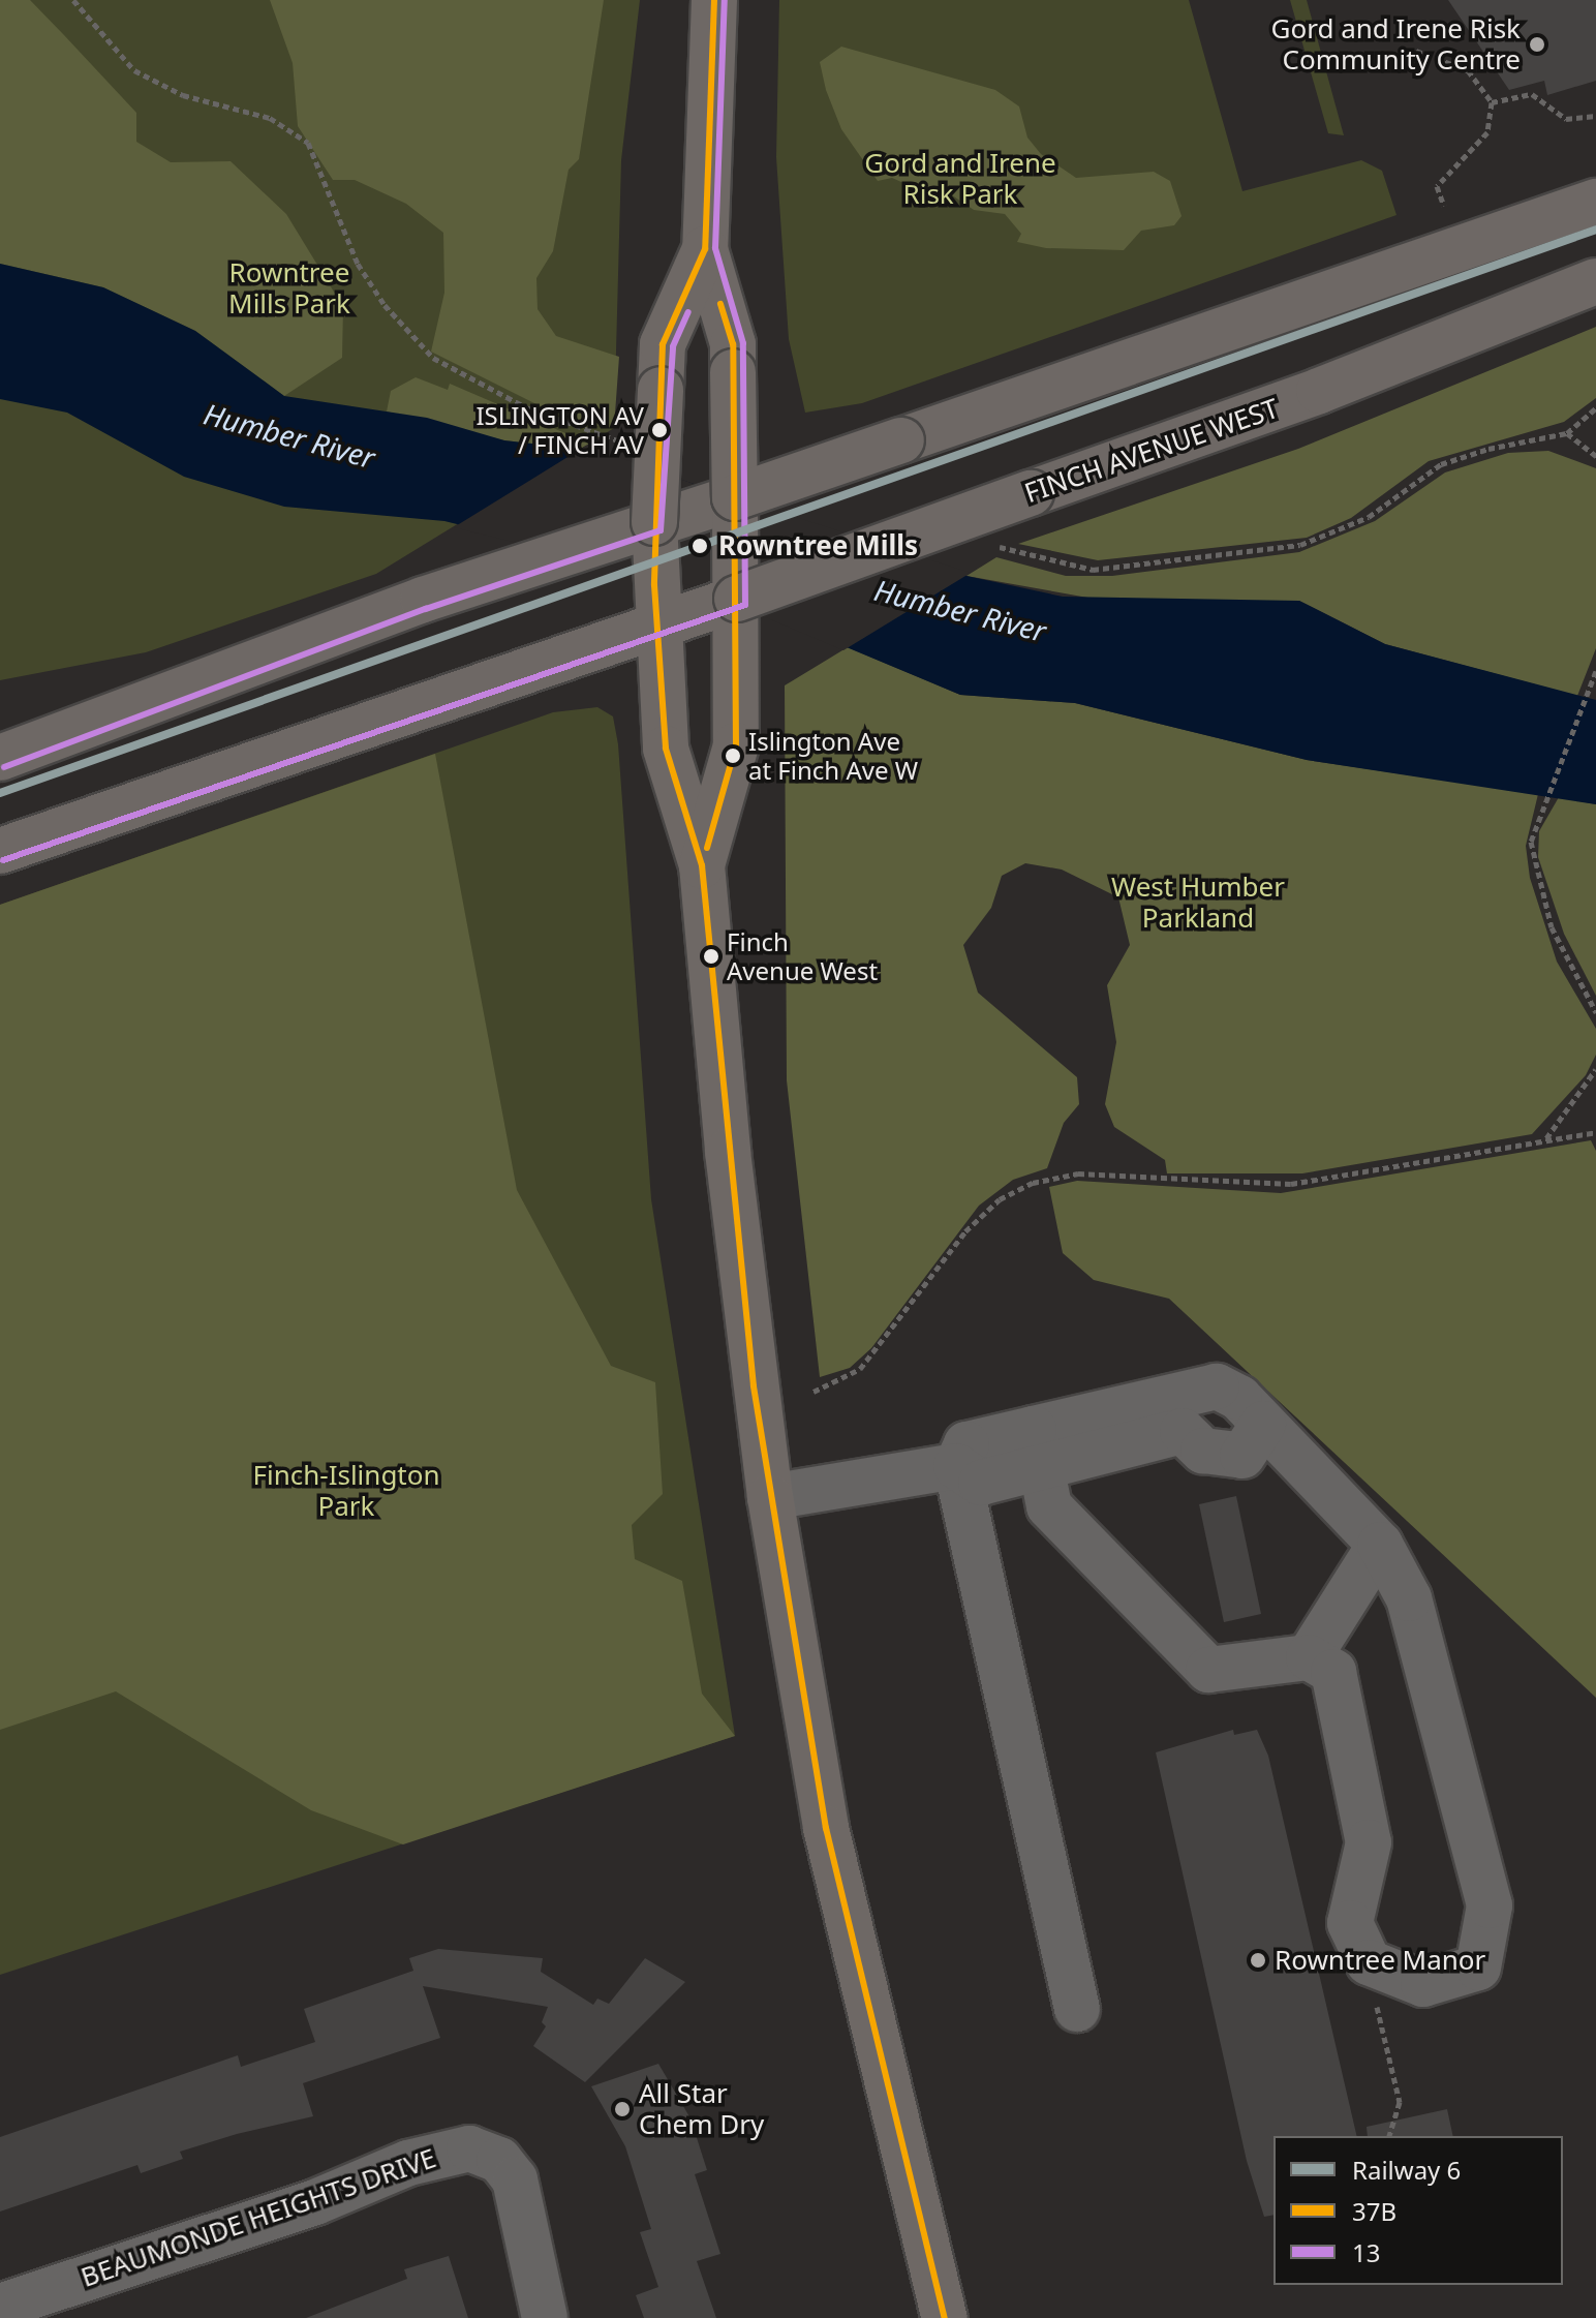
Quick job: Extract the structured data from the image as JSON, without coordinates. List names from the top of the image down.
{
  "streets": {
    "main road": ["FINCH AVENUE WEST"],
    "street": ["BEAUMONDE HEIGHTS DRIVE"]
  },
  "water": ["Humber River"],
  "parks": [
    "Gord and Irene Risk Park",
    "Rowntree Mills Park",
    "West Humber Parkland",
    "Finch-Islington Park"
  ],
  "places": [
    "Gord and Irene Risk Community Centre",
    "ISLINGTON AV / FINCH AV",
    "Rowntree Mills",
    "Islington Ave at Finch Ave W",
    "Finch Avenue West",
    "Rowntree Manor",
    "All Star Chem Dry"
  ],
  "lines": ["transit line 37B", "transit line 13", "rail line 6"],
  "legend": ["Railway 6", "37B", "13"]
}
